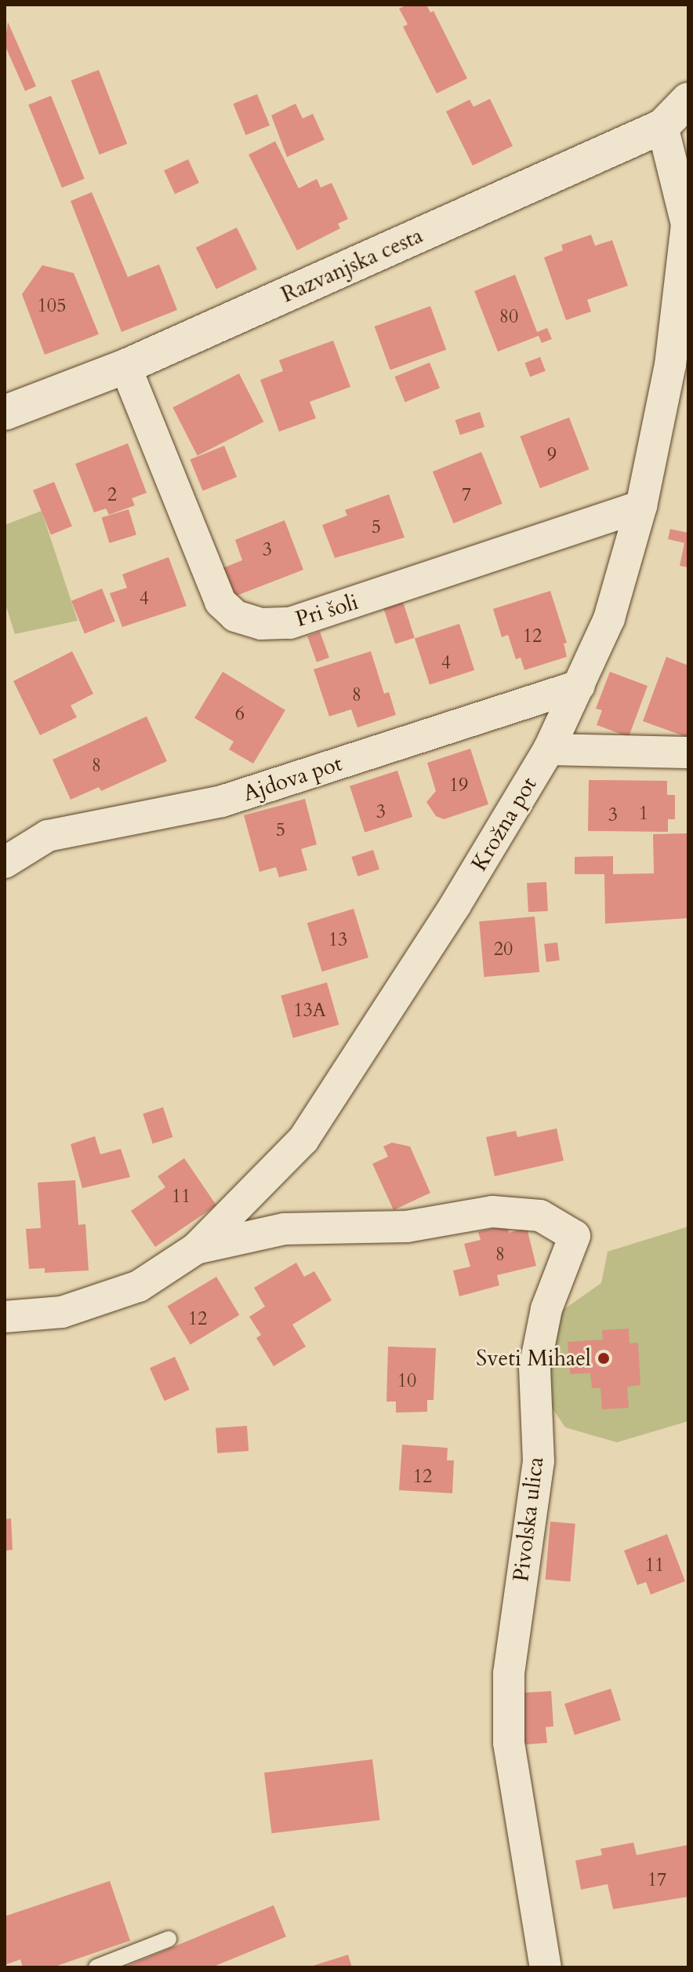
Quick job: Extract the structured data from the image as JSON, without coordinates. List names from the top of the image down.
{
  "streets": {
    "street": [
      "Razvanjska cesta",
      "Pri šoli",
      "Ajdova pot",
      "Krožna pot",
      "Pivolska ulica"
    ]
  },
  "crossings": [
    ["Razvanjska cesta", "Pri šoli"],
    ["Razvanjska cesta", "Krožna pot"],
    ["Pri šoli", "Krožna pot"],
    ["Ajdova pot", "Krožna pot"],
    ["Krožna pot", "Pivolska ulica"]
  ],
  "places": ["Sveti Mihael"],
  "house_numbers": [
    "105",
    "80",
    "9",
    "2",
    "7",
    "5",
    "3",
    "4",
    "12",
    "4",
    "8",
    "6",
    "8",
    "19",
    "3",
    "1",
    "3",
    "5",
    "13",
    "20",
    "13A",
    "11",
    "8",
    "12",
    "10",
    "12",
    "11",
    "17"
  ]
}
